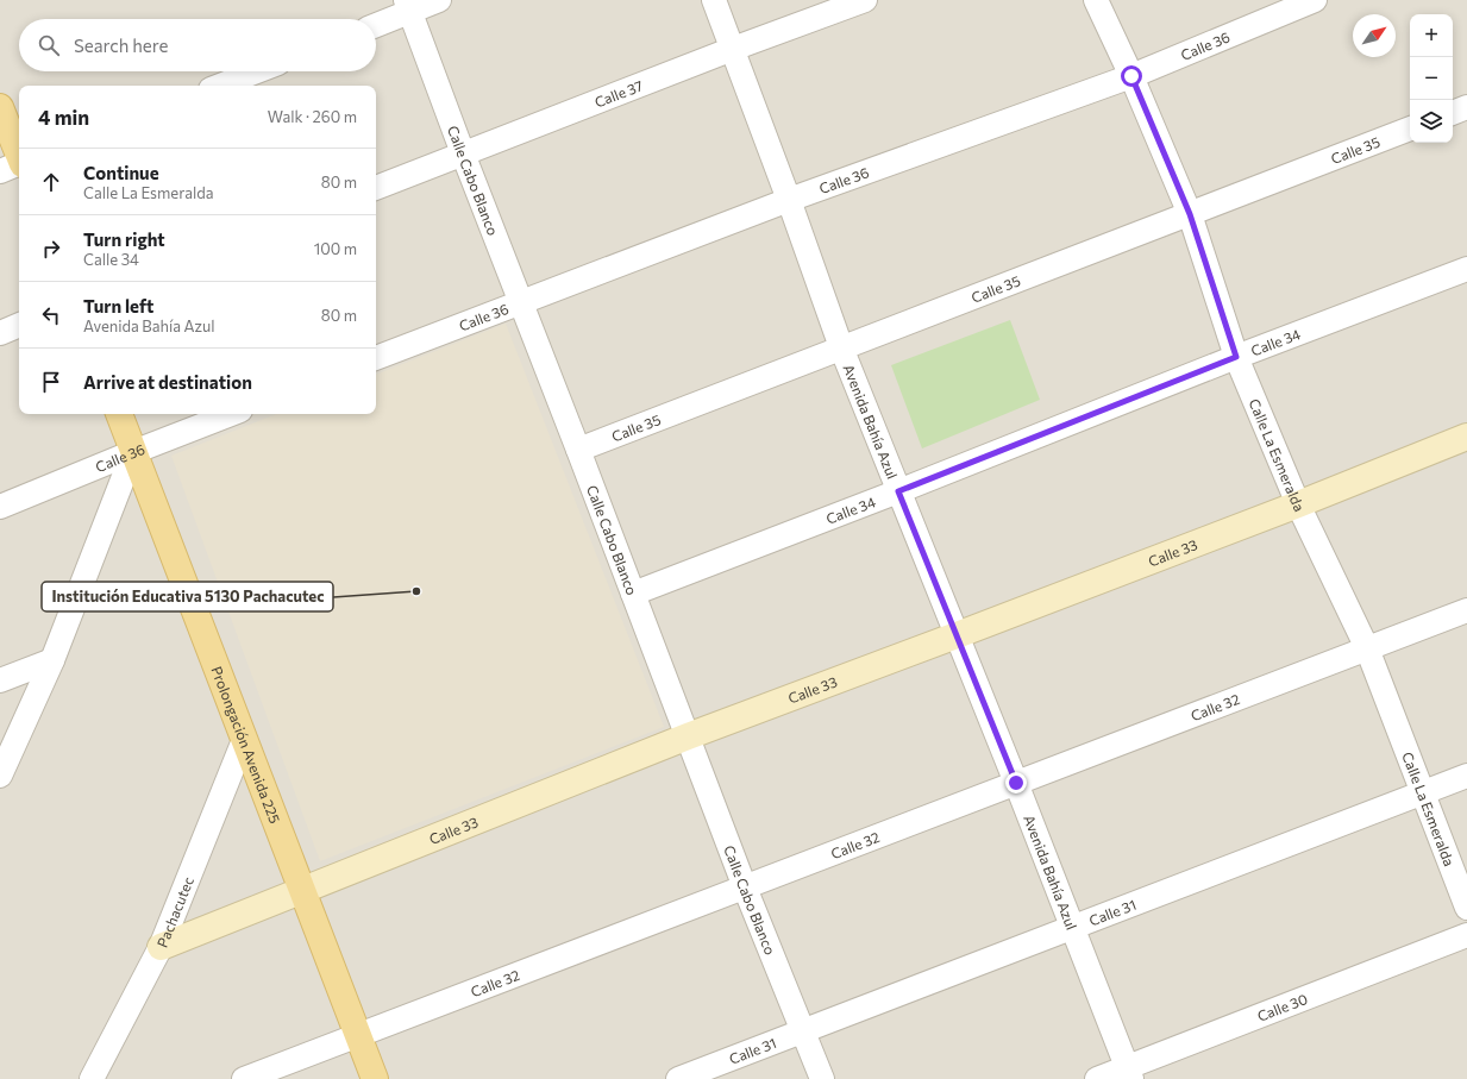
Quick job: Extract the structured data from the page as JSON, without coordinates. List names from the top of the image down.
{
  "streets": {
    "main road": ["Prolongación Avenida 225"],
    "street": [
      "Calle 36",
      "Calle 37",
      "Calle 35",
      "Calle Cabo Blanco",
      "Calle 34",
      "Avenida Bahía Azul",
      "Calle La Esmeralda",
      "Calle 33",
      "Calle 32",
      "Pachacutec",
      "Calle 31",
      "Calle 30"
    ]
  },
  "crossings": [
    ["Calle 36", "Calle Cabo Blanco"],
    ["Calle 36", "Avenida Bahía Azul"],
    ["Calle 36", "Calle La Esmeralda"],
    ["Calle 36", "Prolongación Avenida 225"],
    ["Calle 37", "Calle Cabo Blanco"],
    ["Calle 37", "Avenida Bahía Azul"],
    ["Calle 35", "Calle Cabo Blanco"],
    ["Calle 35", "Avenida Bahía Azul"],
    ["Calle 35", "Calle La Esmeralda"],
    ["Calle Cabo Blanco", "Calle 34"],
    ["Calle Cabo Blanco", "Calle 33"],
    ["Calle Cabo Blanco", "Calle 32"],
    ["Calle Cabo Blanco", "Calle 31"],
    ["Calle 34", "Avenida Bahía Azul"],
    ["Calle 34", "Calle La Esmeralda"],
    ["Avenida Bahía Azul", "Calle 33"],
    ["Avenida Bahía Azul", "Calle 32"],
    ["Avenida Bahía Azul", "Calle 31"],
    ["Avenida Bahía Azul", "Calle 30"],
    ["Calle La Esmeralda", "Calle 33"],
    ["Calle La Esmeralda", "Calle 32"],
    ["Calle La Esmeralda", "Calle 31"],
    ["Calle 33", "Prolongación Avenida 225"],
    ["Calle 33", "Pachacutec"],
    ["Calle 32", "Prolongación Avenida 225"],
    ["Prolongación Avenida 225", "Pachacutec"]
  ],
  "places": ["Institución Educativa 5130 Pachacutec"],
  "north": "top right",
  "page": {
    "map_buttons": ["+", "−"],
    "search": "Search here",
    "heading": ["4 min", "Walk · 260 m"],
    "list": [
      ["Continue", "Calle La Esmeralda", "80 m"],
      ["Turn right", "Calle 34", "100 m"],
      ["Turn left", "Avenida Bahía Azul", "80 m"],
      "Arrive at destination"
    ]
  }
}
